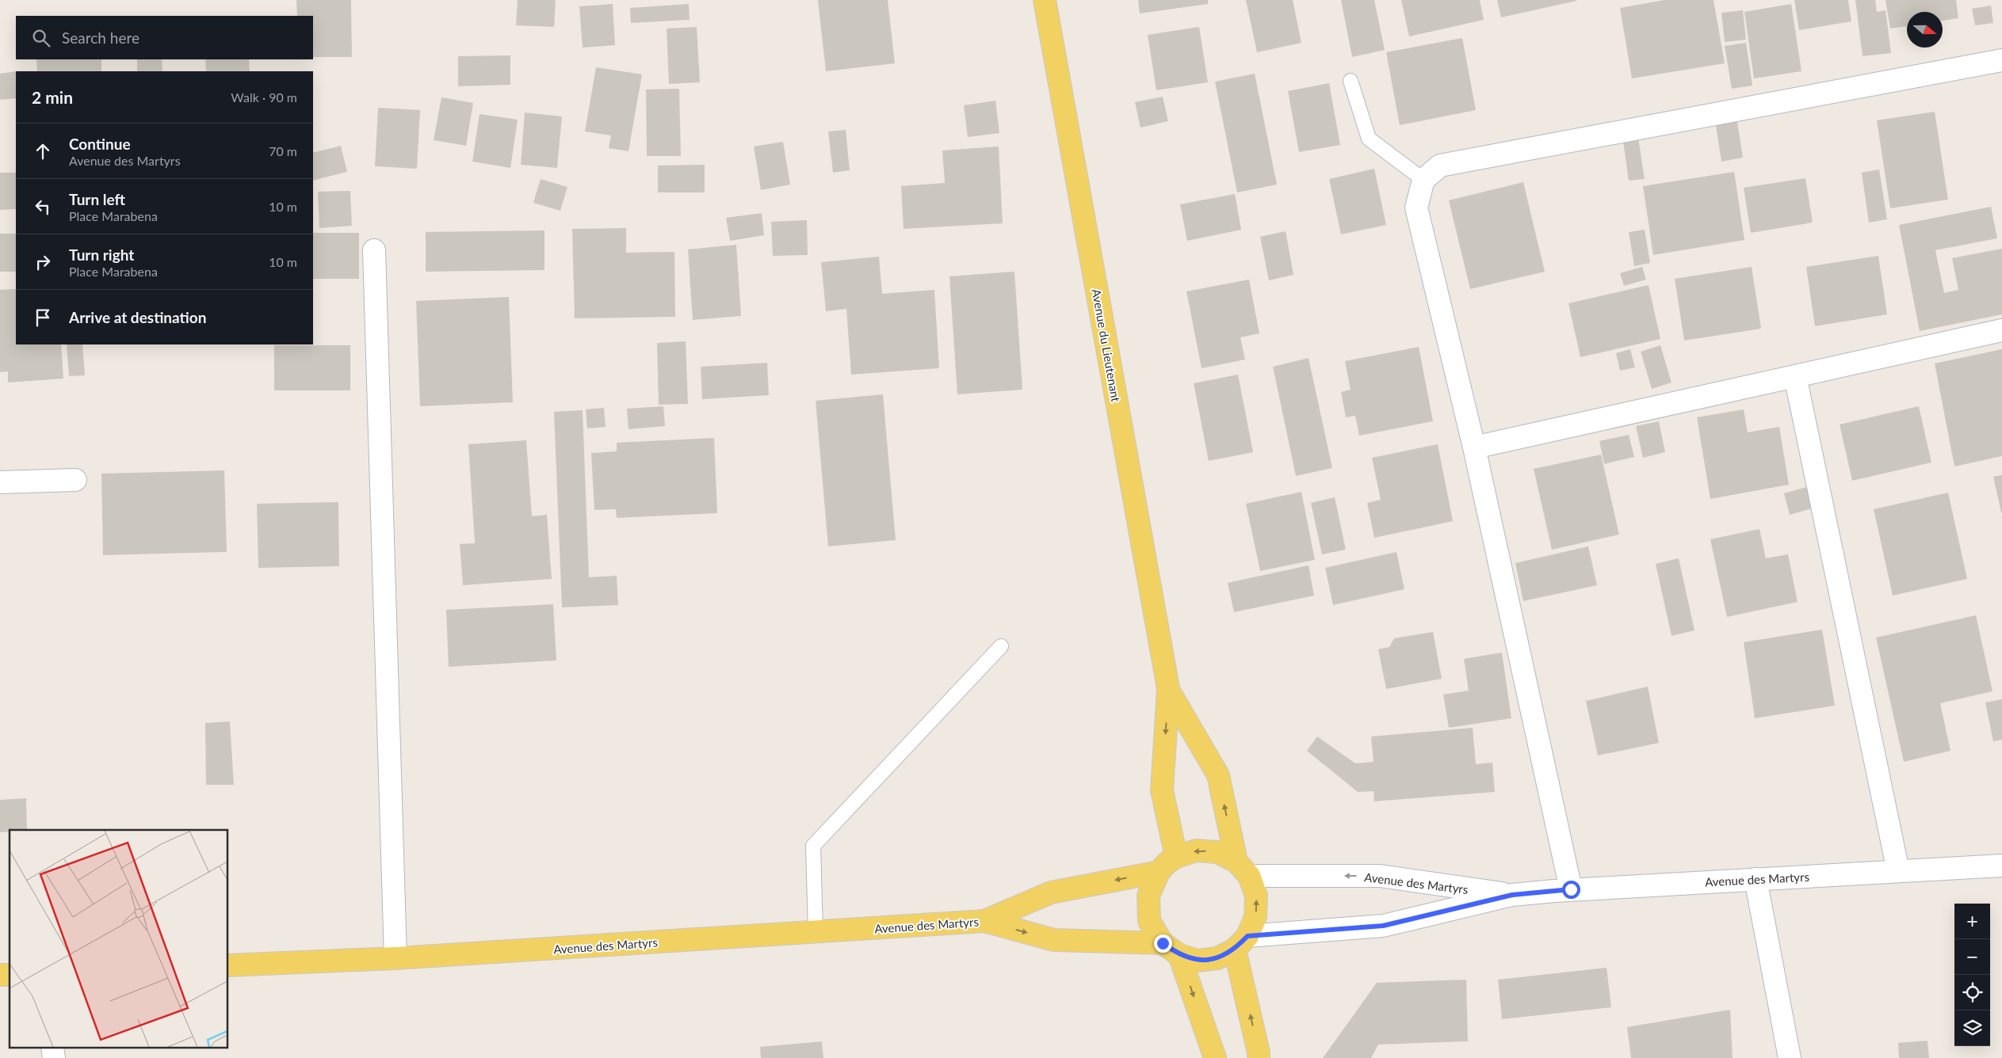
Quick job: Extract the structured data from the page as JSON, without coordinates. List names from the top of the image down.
{
  "streets": {
    "main road": ["Avenue du Lieutenant", "Avenue des Martyrs"]
  },
  "crossings": [
    ["Avenue du Lieutenant", "Avenue des Martyrs"]
  ],
  "north": "right",
  "page": {
    "search": "Search here",
    "heading": ["2 min", "Walk · 90 m"],
    "list": [
      ["Continue", "Avenue des Martyrs", "70 m"],
      ["Turn left", "Place Marabena", "10 m"],
      ["Turn right", "Place Marabena", "10 m"],
      "Arrive at destination"
    ],
    "map_buttons": ["+", "−"]
  }
}
